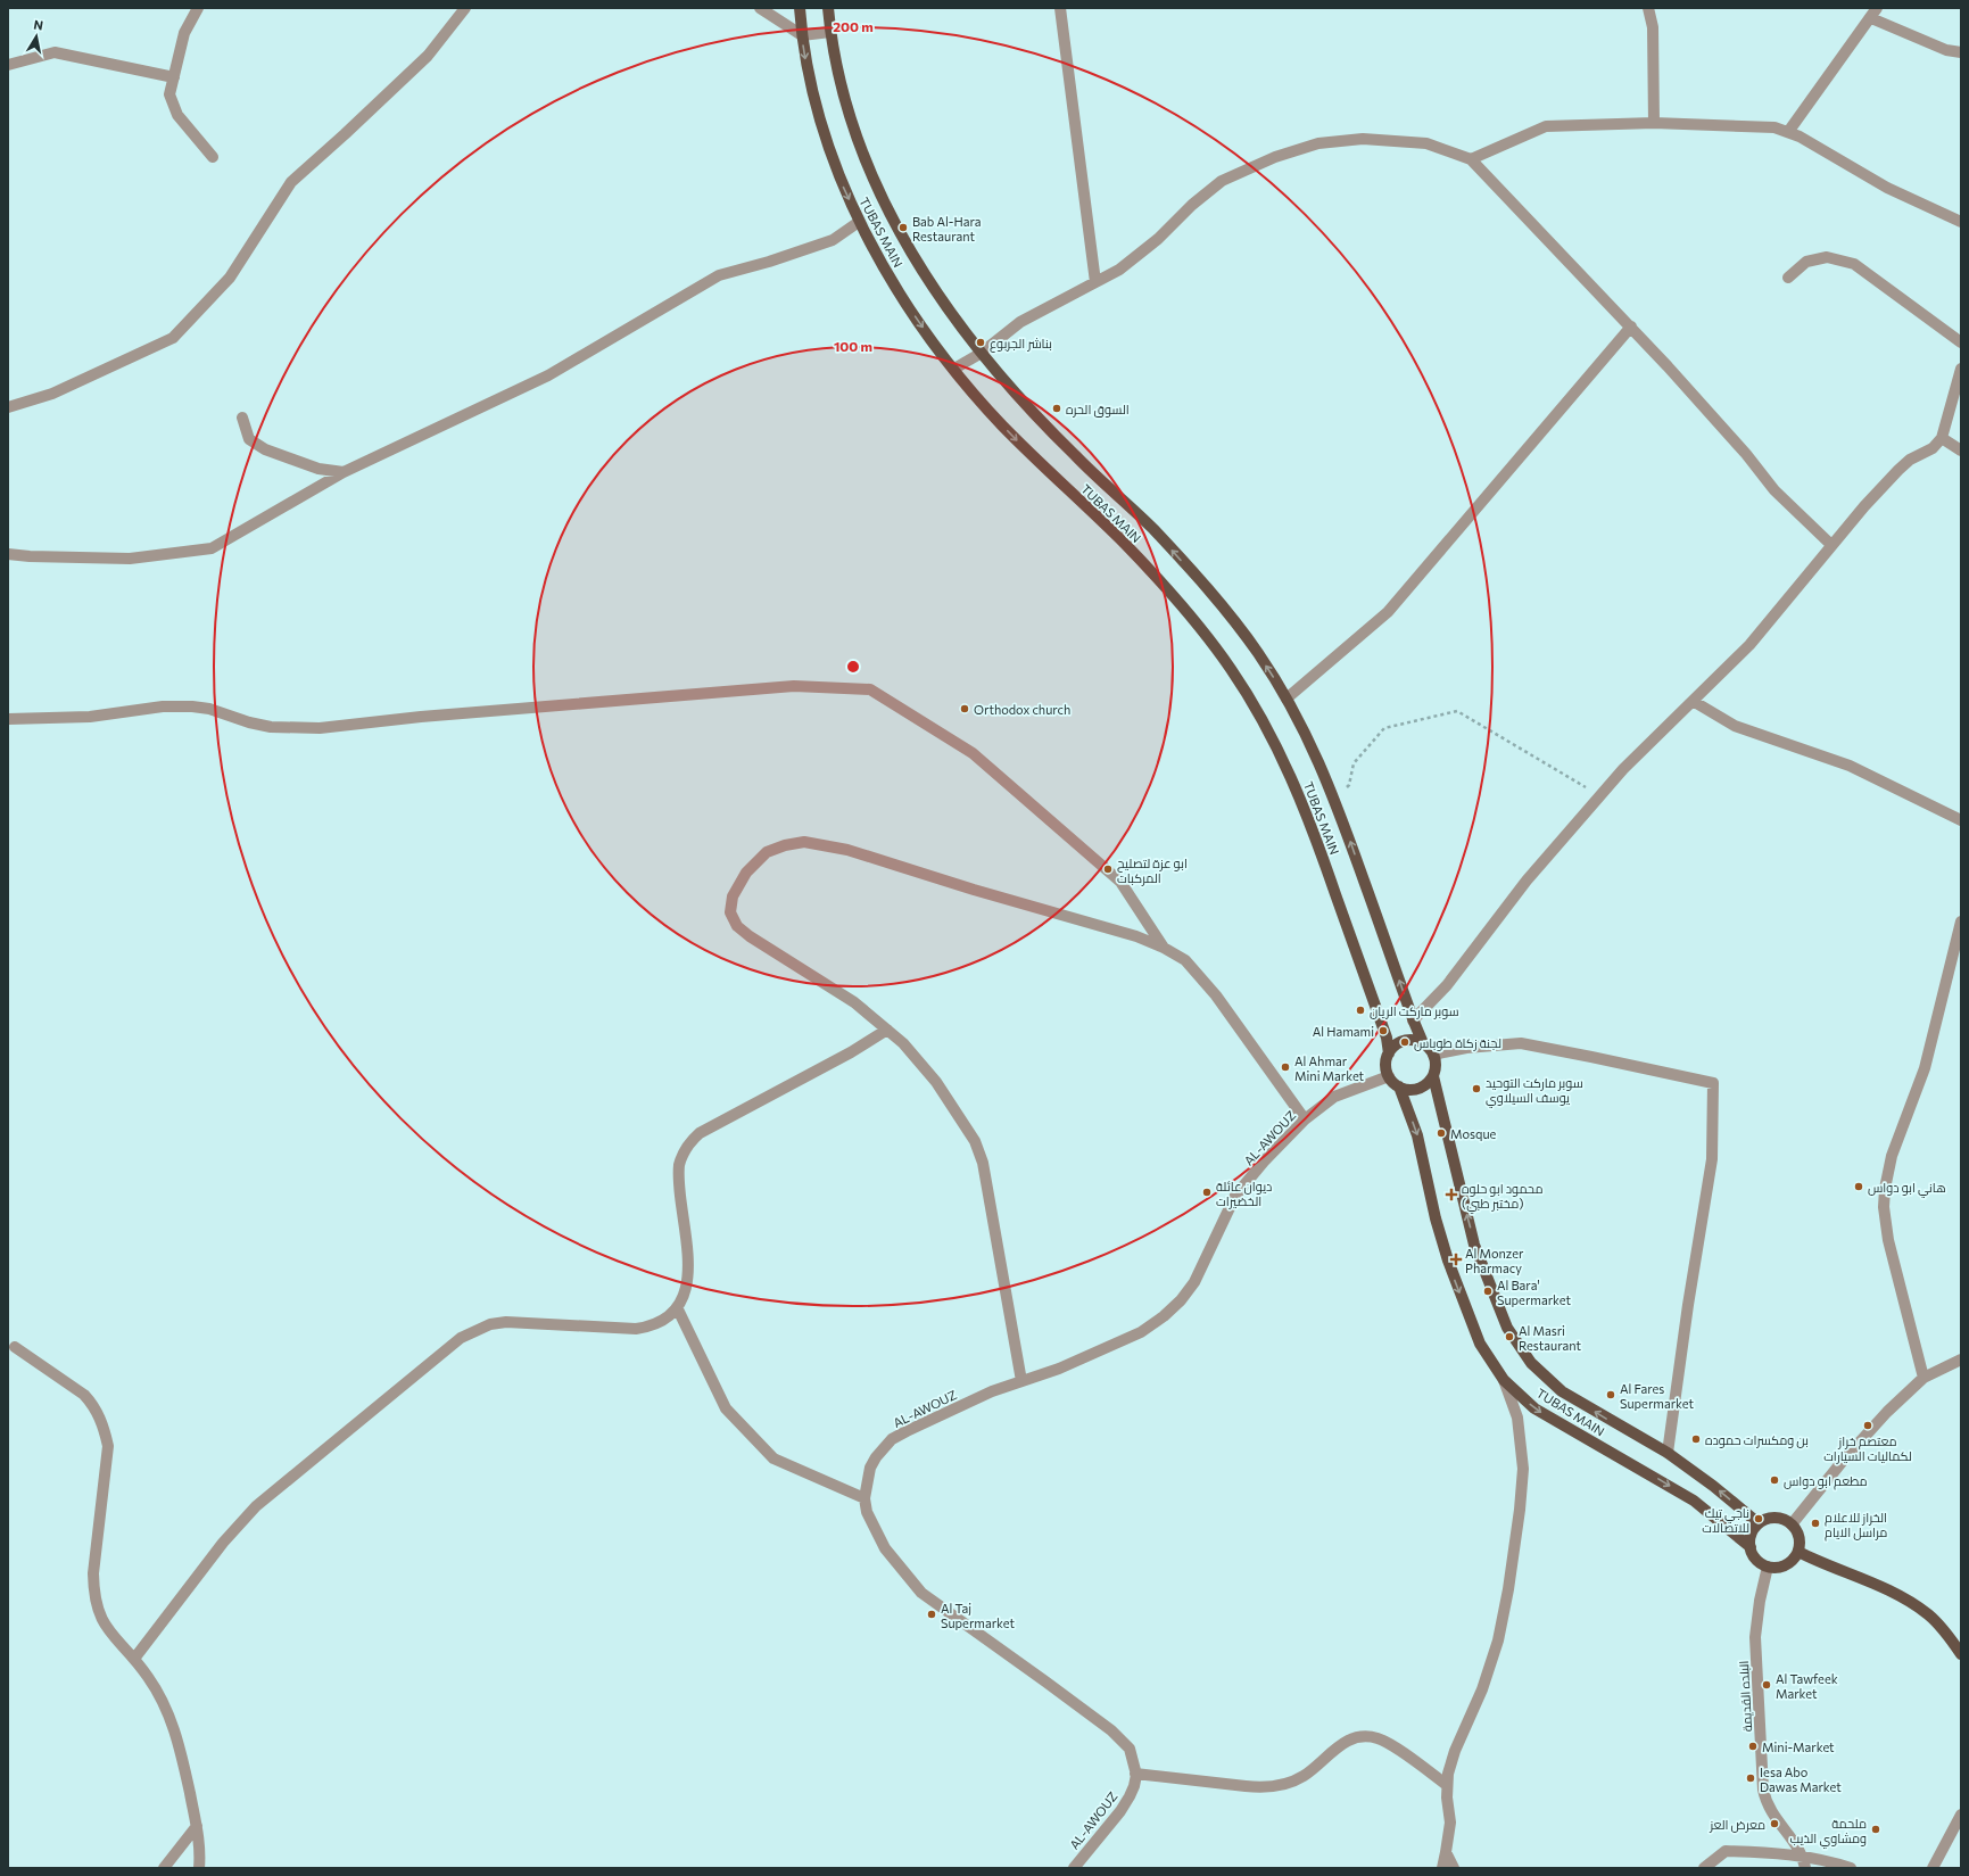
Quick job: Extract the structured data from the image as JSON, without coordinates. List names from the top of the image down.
{
  "streets": {
    "main road": ["TUBAS MAIN"],
    "street": ["AL-AWOUZ", "البلده القديمة"]
  },
  "crossings": [
    ["TUBAS MAIN", "AL-AWOUZ"],
    ["TUBAS MAIN", "البلده القديمة"]
  ],
  "places": {
    "other": [
      "Bab Al-Hara Restaurant",
      "بناشر الجربوع",
      "السوق الحره",
      "Orthodox church",
      "ابو عزة لتصليح المركبات",
      "سوبر ماركت الريان",
      "Al Hamami",
      "لجنة زكاة طوباس",
      "Al Ahmar Mini Market",
      "سوبر ماركت التوحيد يوسف السيلاوي",
      "Mosque",
      "هاني ابو دواس",
      "ديوان عائلة الخضيرات",
      "Al Bara' Supermarket",
      "Al Masri Restaurant",
      "Al Fares Supermarket",
      "معتصم خراز لكماليات السيارات",
      "بن ومكسرات حموده",
      "مطعم ابو دواس",
      "ناجي تيك للاتصالات",
      "الخراز للاعلام مراسل الايام",
      "Al Taj Supermarket",
      "Al Tawfeek Market",
      "Mini-Market",
      "Iesa Abo Dawas Market",
      "معرض العز",
      "ملحمة ومشاوي الذيب"
    ],
    "health": ["محمود ابو حلوه (مختبر طبي)", "Al Monzer Pharmacy"]
  },
  "north": "top",
  "rings": ["200 m", "100 m"]
}
